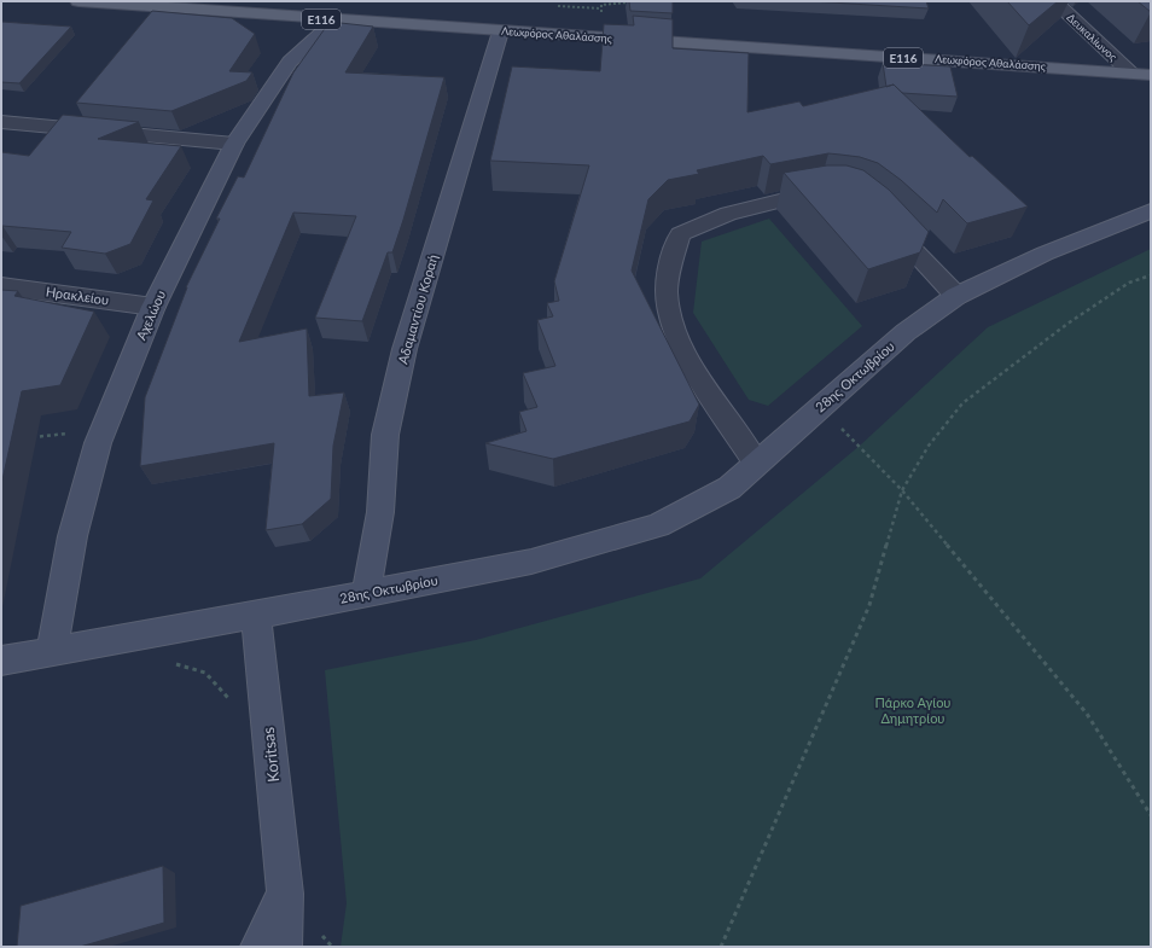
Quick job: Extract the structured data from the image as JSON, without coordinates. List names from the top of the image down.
{
  "streets": {
    "main road": ["E116", "Λεωφόρος Αθαλάσσης"],
    "street": [
      "Δευκαλίωνος",
      "Ηρακλείου",
      "Αδαμαντίου Κοραή",
      "Αχελώου",
      "28ης Οκτωβρίου",
      "Koritsas"
    ]
  },
  "crossings": [
    ["Λεωφόρος Αθαλάσσης", "Δευκαλίωνος"],
    ["Λεωφόρος Αθαλάσσης", "Αδαμαντίου Κοραή"],
    ["Λεωφόρος Αθαλάσσης", "Αχελώου"],
    ["Ηρακλείου", "Αχελώου"],
    ["Αδαμαντίου Κοραή", "28ης Οκτωβρίου"],
    ["Αχελώου", "28ης Οκτωβρίου"],
    ["28ης Οκτωβρίου", "Koritsas"]
  ],
  "parks": ["Πάρκο Αγίου Δημητρίου"]
}
